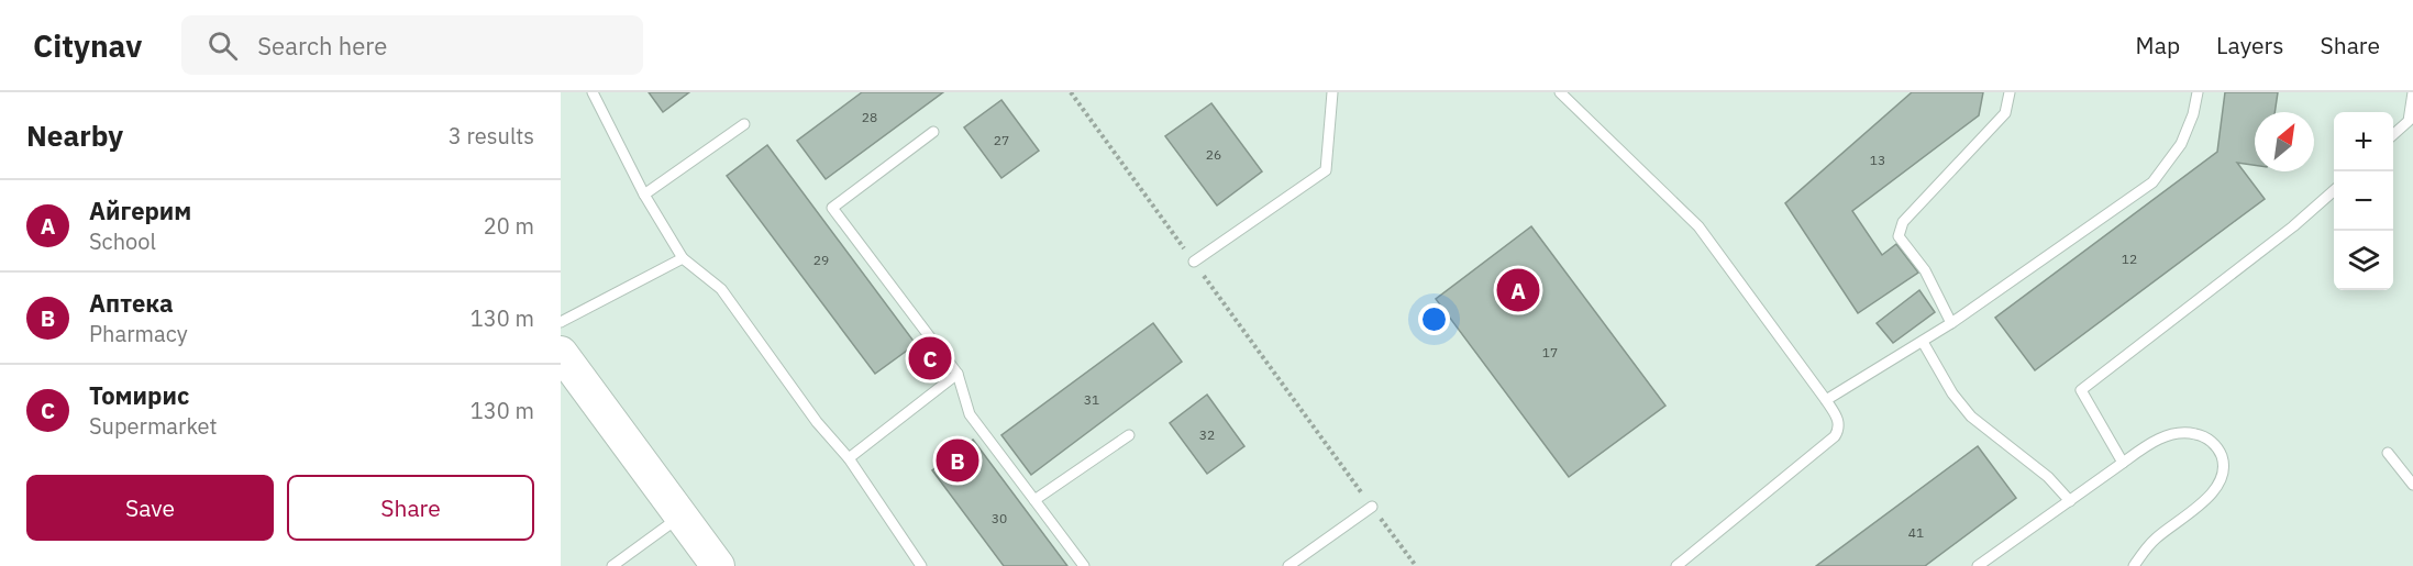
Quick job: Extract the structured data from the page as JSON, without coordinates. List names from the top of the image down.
{
  "house_numbers": [
    "28",
    "27",
    "26",
    "13",
    "12",
    "29",
    "17",
    "31",
    "32",
    "30",
    "41"
  ],
  "north": "top right",
  "page": {
    "header": "Citynav",
    "search": "Search here",
    "nav": ["Map", "Layers", "Share"],
    "heading": ["Nearby", "3 results"],
    "map_buttons": ["+", "−"],
    "list": [
      {
        "mark": "A",
        "name": "Айгерим",
        "note": "School",
        "value": "20 m"
      },
      {
        "mark": "B",
        "name": "Аптека",
        "note": "Pharmacy",
        "value": "130 m"
      },
      {
        "mark": "C",
        "name": "Томирис",
        "note": "Supermarket",
        "value": "130 m"
      }
    ],
    "pins": ["A", "C", "B"],
    "buttons": ["Save", "Share"]
  }
}
